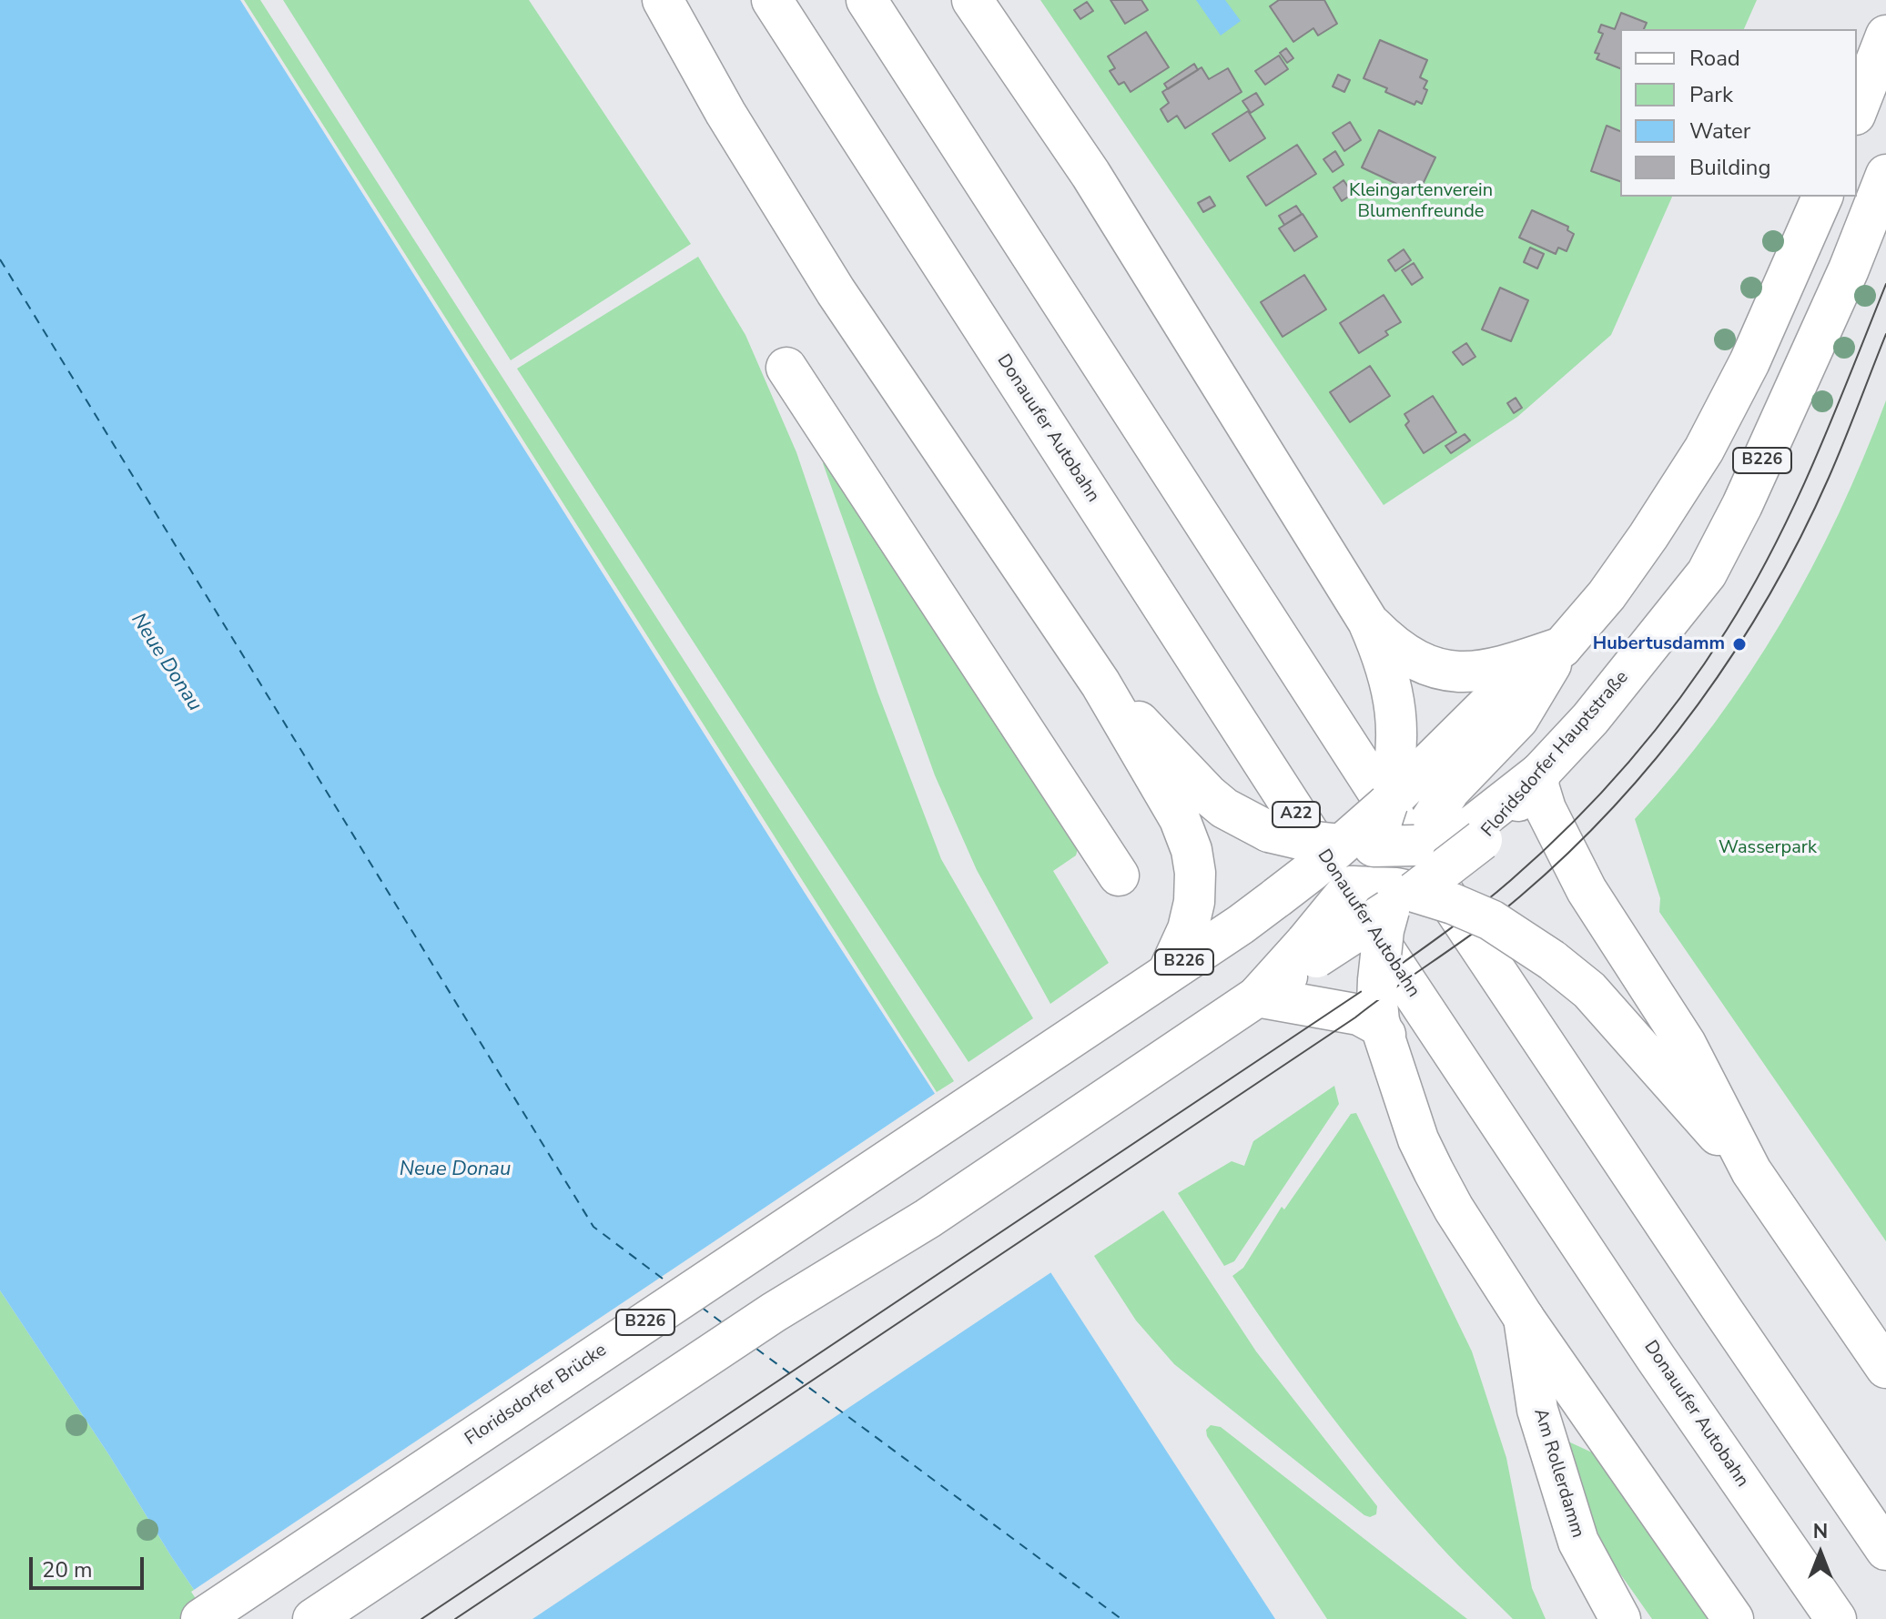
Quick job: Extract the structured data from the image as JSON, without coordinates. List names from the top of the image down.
{
  "streets": {
    "main road": [
      "Donauufer Autobahn",
      "B226",
      "Floridsdorfer Hauptstraße",
      "A22",
      "Floridsdorfer Brücke",
      "Am Rollerdamm"
    ]
  },
  "crossings": [
    ["B226", "Floridsdorfer Brücke"]
  ],
  "water": ["Neue Donau"],
  "parks": ["Kleingartenverein Blumenfreunde", "Wasserpark"],
  "places": ["Hubertusdamm"],
  "legend": [
    "Road",
    "Park",
    "Water",
    "Building"
  ],
  "scale_bar": "20 m",
  "north": "top"
}
